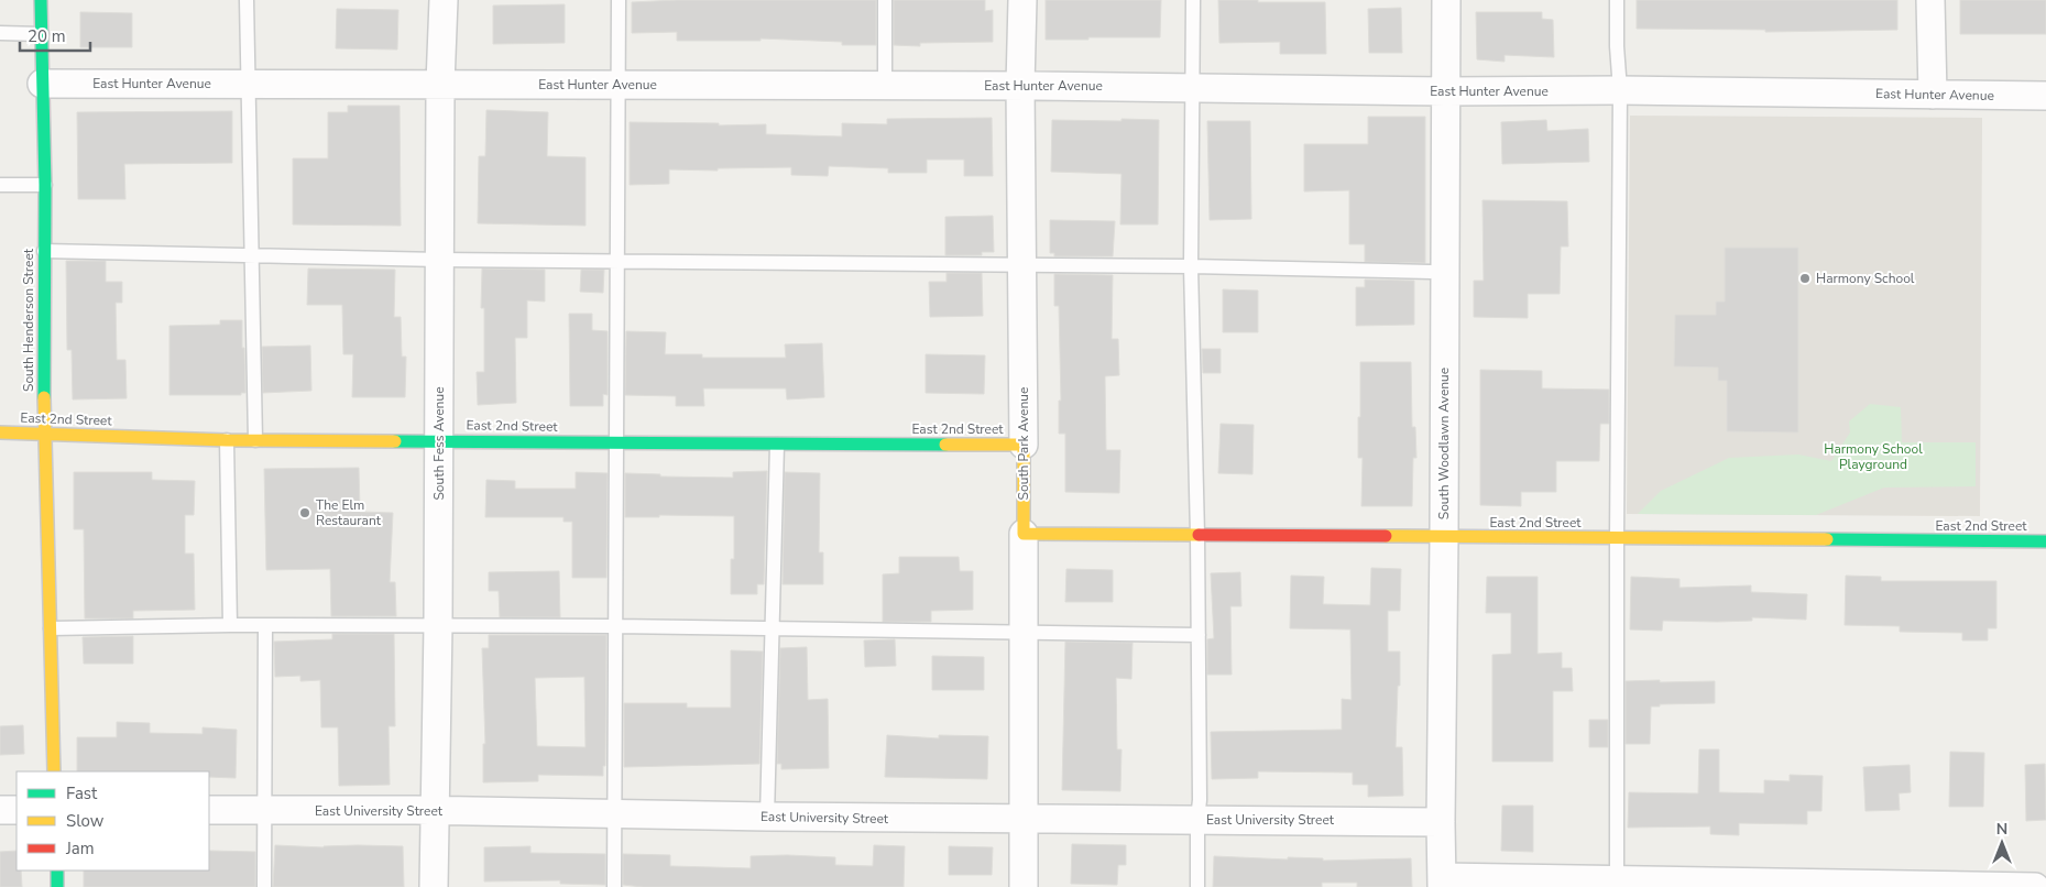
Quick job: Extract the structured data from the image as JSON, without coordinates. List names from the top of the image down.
{
  "streets": {
    "street": [
      "East Hunter Avenue",
      "South Henderson Street",
      "East 2nd Street",
      "South Fess Avenue",
      "South Park Avenue",
      "South Woodlawn Avenue",
      "East University Street"
    ]
  },
  "crossings": [
    ["East Hunter Avenue", "South Henderson Street"],
    ["East Hunter Avenue", "South Fess Avenue"],
    ["East Hunter Avenue", "South Park Avenue"],
    ["East Hunter Avenue", "South Woodlawn Avenue"],
    ["South Henderson Street", "East 2nd Street"],
    ["East 2nd Street", "South Fess Avenue"],
    ["East 2nd Street", "South Park Avenue"],
    ["East 2nd Street", "South Woodlawn Avenue"],
    ["South Fess Avenue", "East University Street"],
    ["South Park Avenue", "East University Street"],
    ["South Woodlawn Avenue", "East University Street"]
  ],
  "parks": ["Harmony School Playground"],
  "places": ["Harmony School", "The Elm Restaurant"],
  "legend": ["Fast", "Slow", "Jam"],
  "scale_bar": "20 m",
  "north": "top"
}
